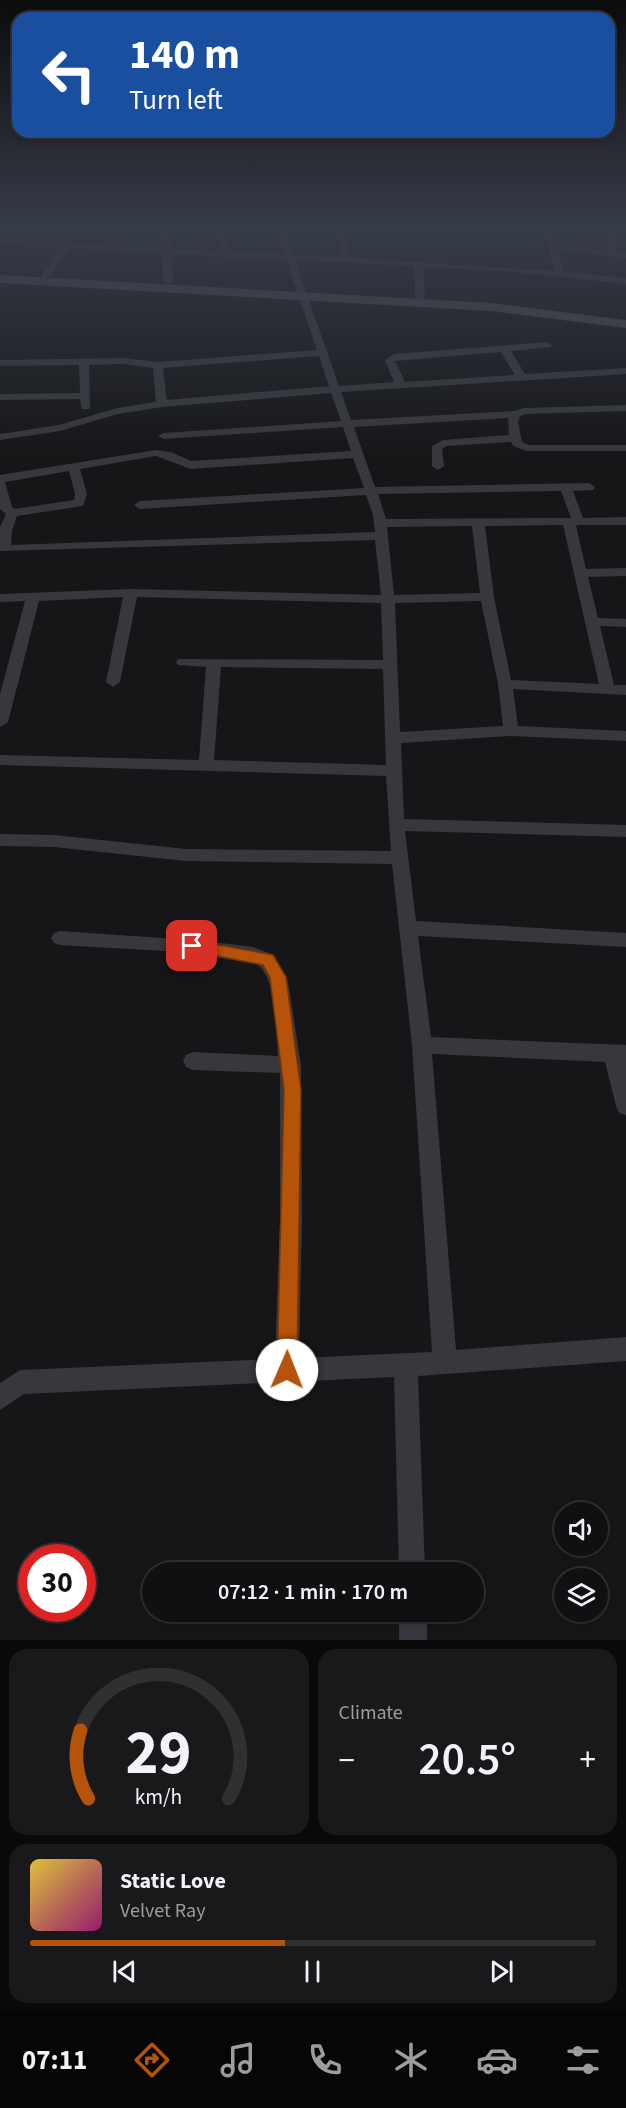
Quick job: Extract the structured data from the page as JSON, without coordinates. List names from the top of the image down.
{
  "page": {
    "turn": ["140 m", "Turn left"],
    "limit": "30",
    "trip": "07:12 · 1 min · 170 m",
    "tile": "Climate",
    "heat": ["−", "20.5°", "+"],
    "song": ["Static Love", "Velvet Ray"],
    "tabs": "07:11",
    "gauge": ["29", "km/h"]
  }
}
